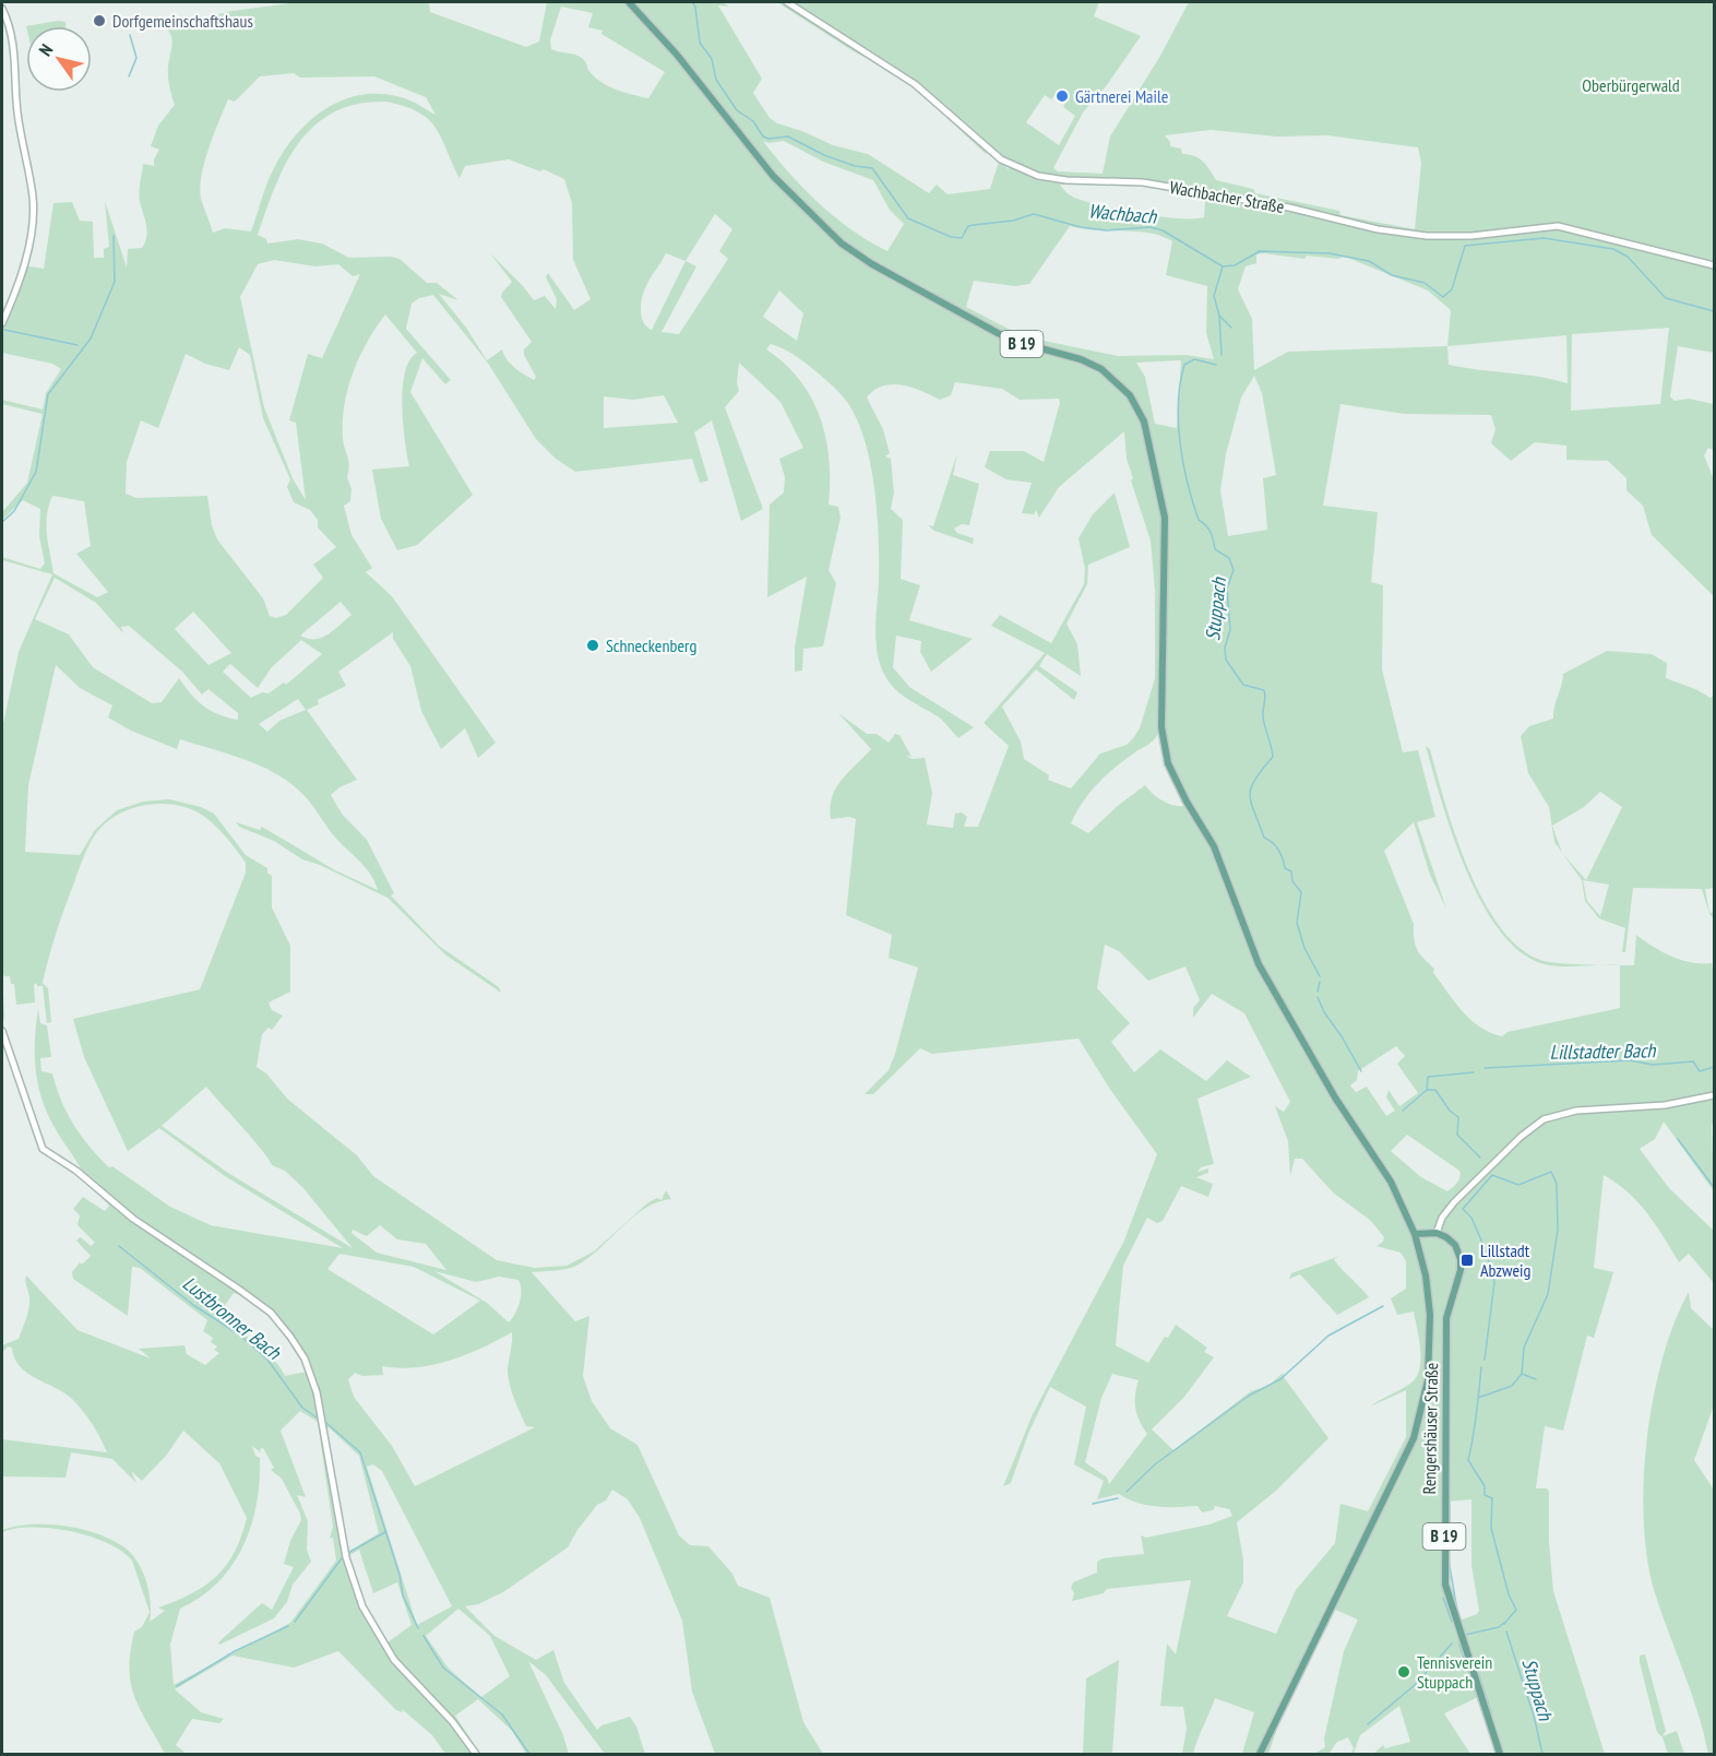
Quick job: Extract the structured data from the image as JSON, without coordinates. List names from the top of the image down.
{
  "streets": {
    "main road": ["B 19", "Rengershäuser Straße"],
    "street": ["Wachbacher Straße"]
  },
  "water": [
    "Wachbach",
    "Stuppach",
    "Lillstadter Bach",
    "Lustbronner Bach"
  ],
  "parks": ["Oberbürgerwald"],
  "places": {
    "other": [
      "Dorfgemeinschaftshaus",
      "Gärtnerei Maile",
      "Schneckenberg",
      "Tennisverein Stuppach"
    ],
    "transit": ["Lillstadt Abzweig"]
  },
  "north": "top left"
}
